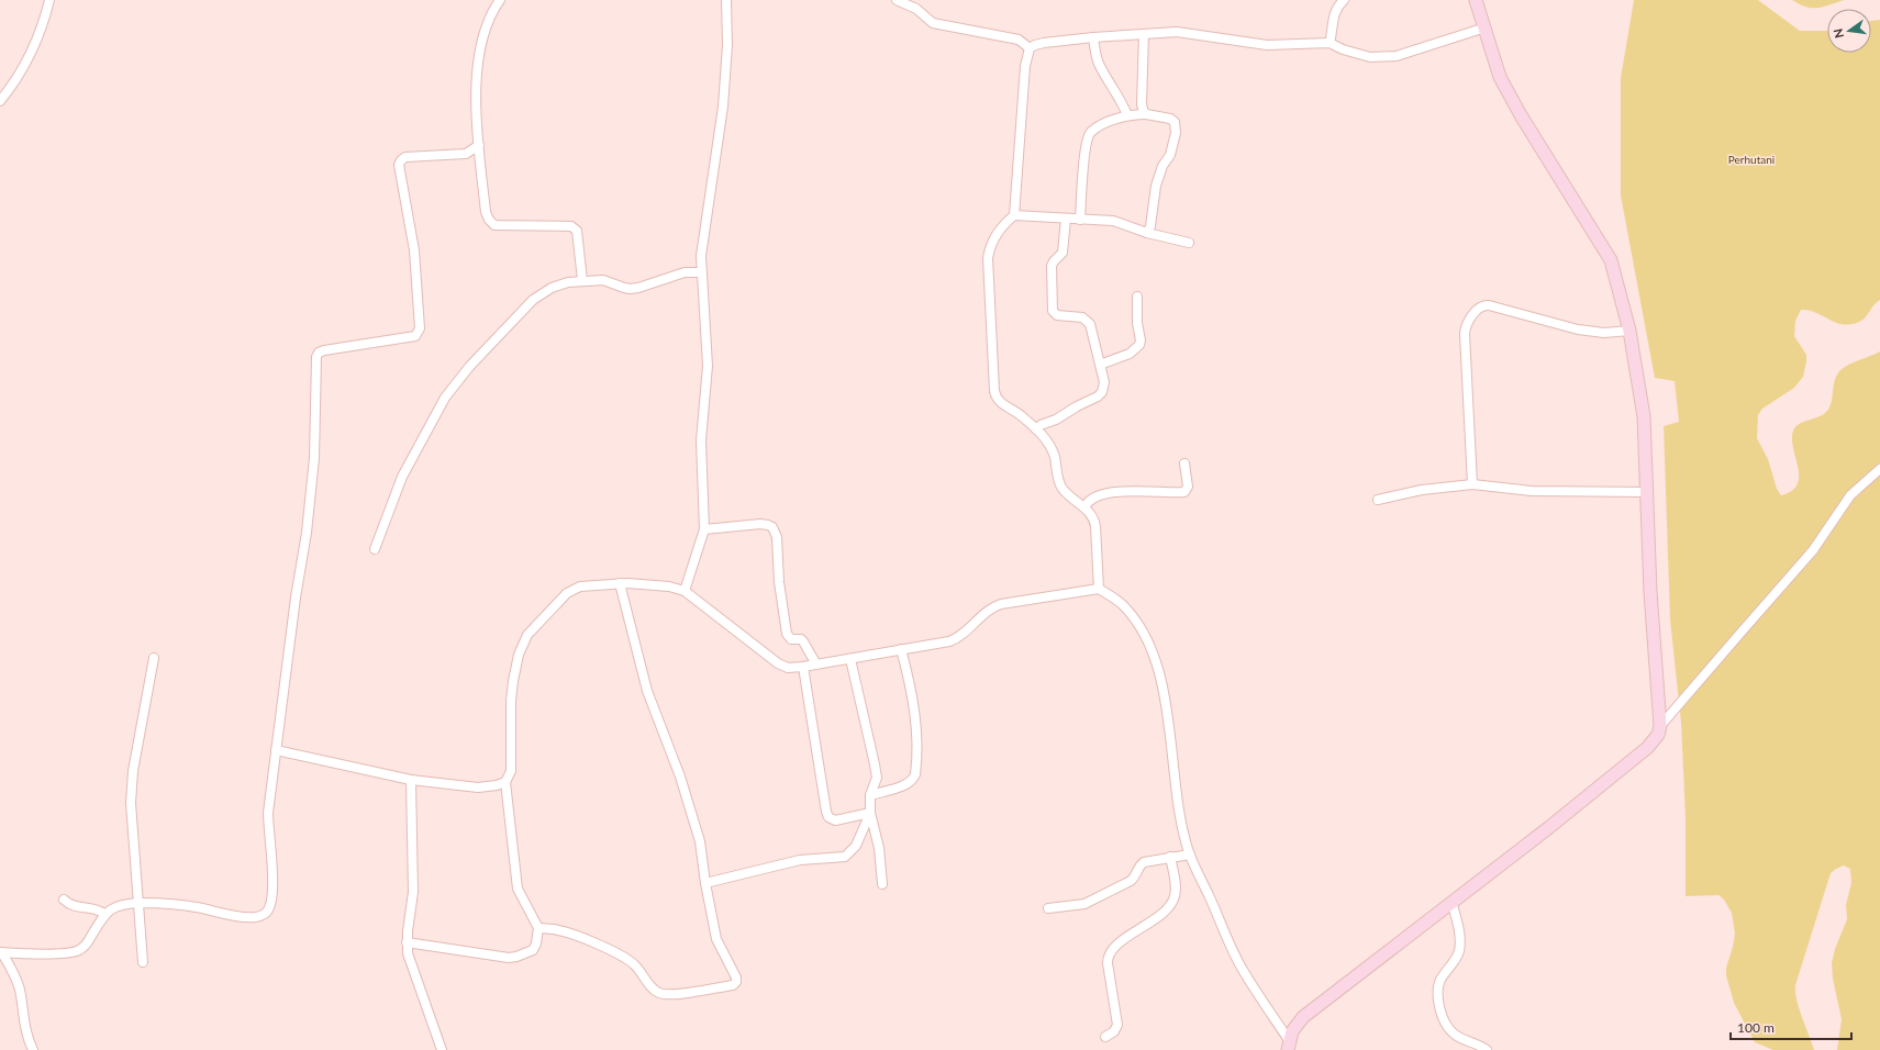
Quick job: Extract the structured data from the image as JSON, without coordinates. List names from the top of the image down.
{
  "parks": ["Perhutani"],
  "scale_bar": "100 m",
  "north": "left"
}
